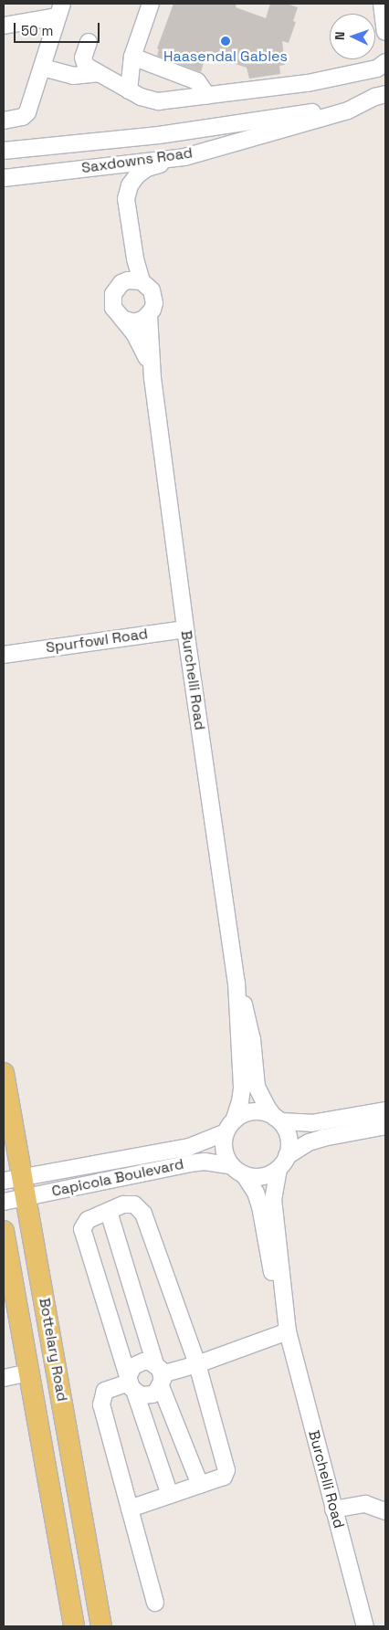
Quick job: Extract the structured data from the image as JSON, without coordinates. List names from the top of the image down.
{
  "streets": {
    "main road": ["Bottelary Road"],
    "street": [
      "Saxdowns Road",
      "Spurfowl Road",
      "Burchelli Road",
      "Capicola Boulevard"
    ]
  },
  "crossings": [
    ["Spurfowl Road", "Burchelli Road"],
    ["Burchelli Road", "Capicola Boulevard"],
    ["Capicola Boulevard", "Bottelary Road"]
  ],
  "places": ["Haasendal Gables"],
  "scale_bar": "50 m",
  "north": "left"
}
